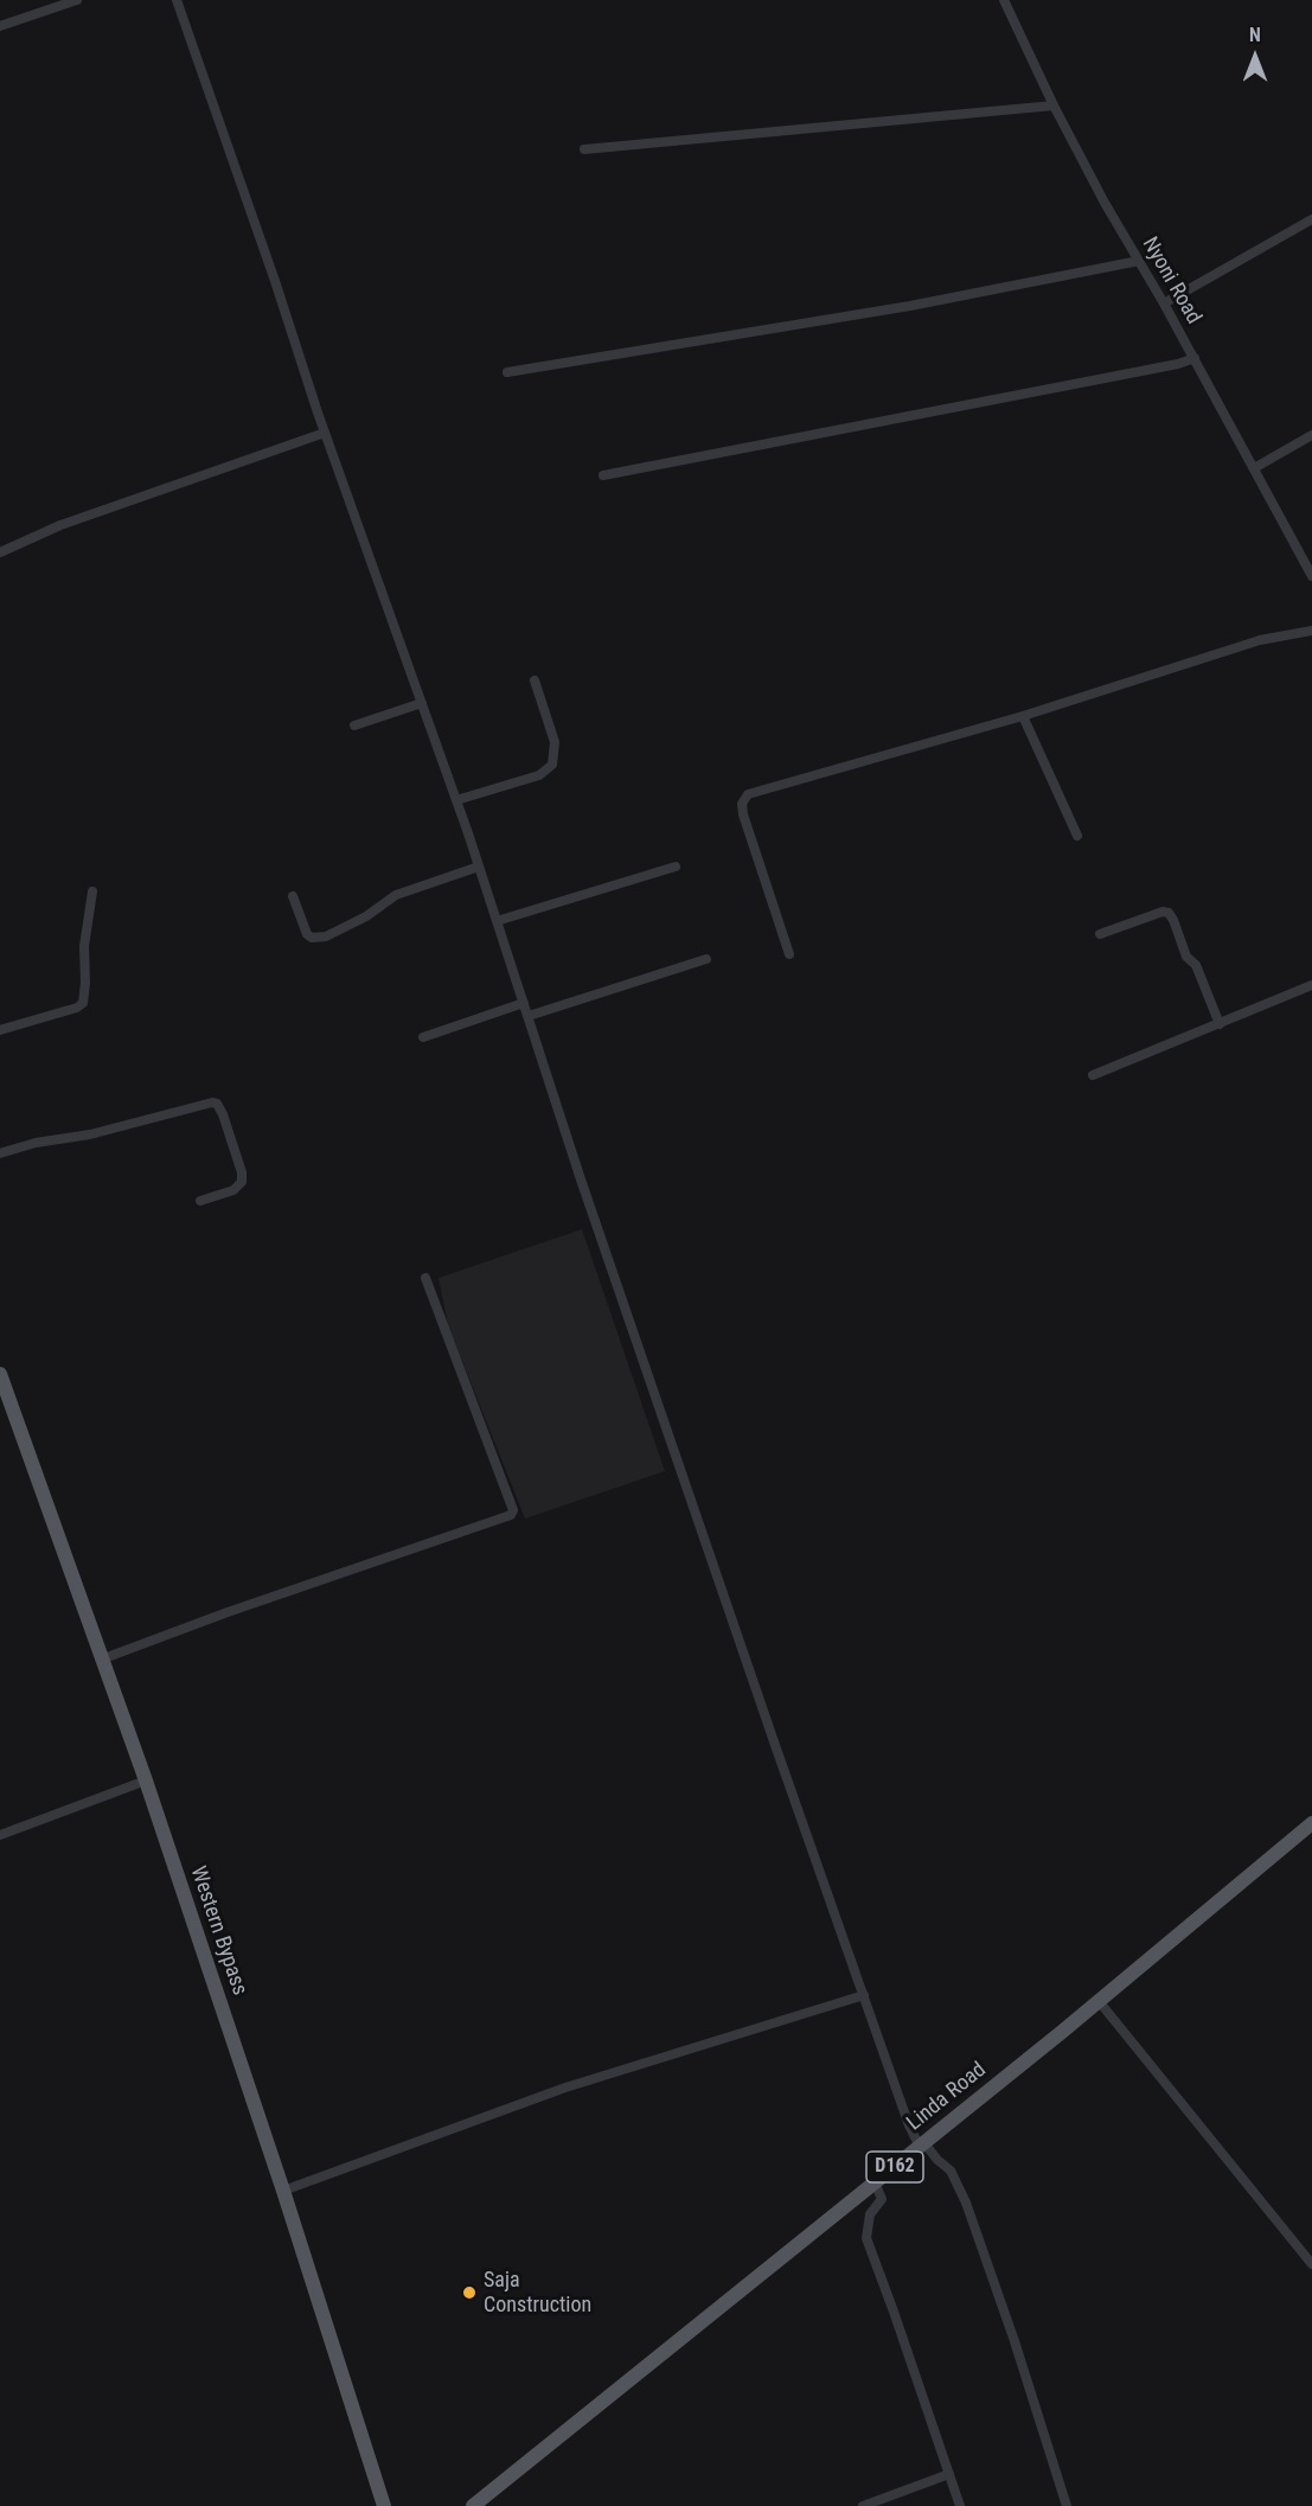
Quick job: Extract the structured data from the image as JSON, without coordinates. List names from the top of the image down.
{
  "streets": {
    "main road": ["Western Bypass", "Linda Road", "D162"],
    "street": ["Nyoni Road"]
  },
  "places": ["Saja Construction"],
  "north": "top"
}
